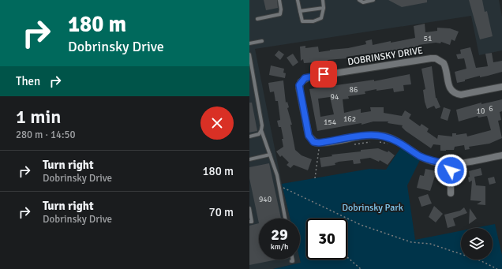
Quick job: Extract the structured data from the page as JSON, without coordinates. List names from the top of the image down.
{
  "streets": {
    "street": ["DOBRINSKY DRIVE"]
  },
  "parks": ["Dobrinsky Park"],
  "house_numbers": [
    "51",
    "86",
    "94",
    "6",
    "10",
    "162",
    "154",
    "940"
  ],
  "page": {
    "turn": ["180 m", "Dobrinsky Drive"],
    "then": "Then",
    "heading": ["1 min", "280 m · 14:50"],
    "list": [
      {
        "name": "Turn right",
        "note": "Dobrinsky Drive",
        "value": "180 m"
      },
      {
        "name": "Turn right",
        "note": "Dobrinsky Drive",
        "value": "70 m"
      }
    ],
    "speed": "29 km/h",
    "limit": "30"
  }
}
